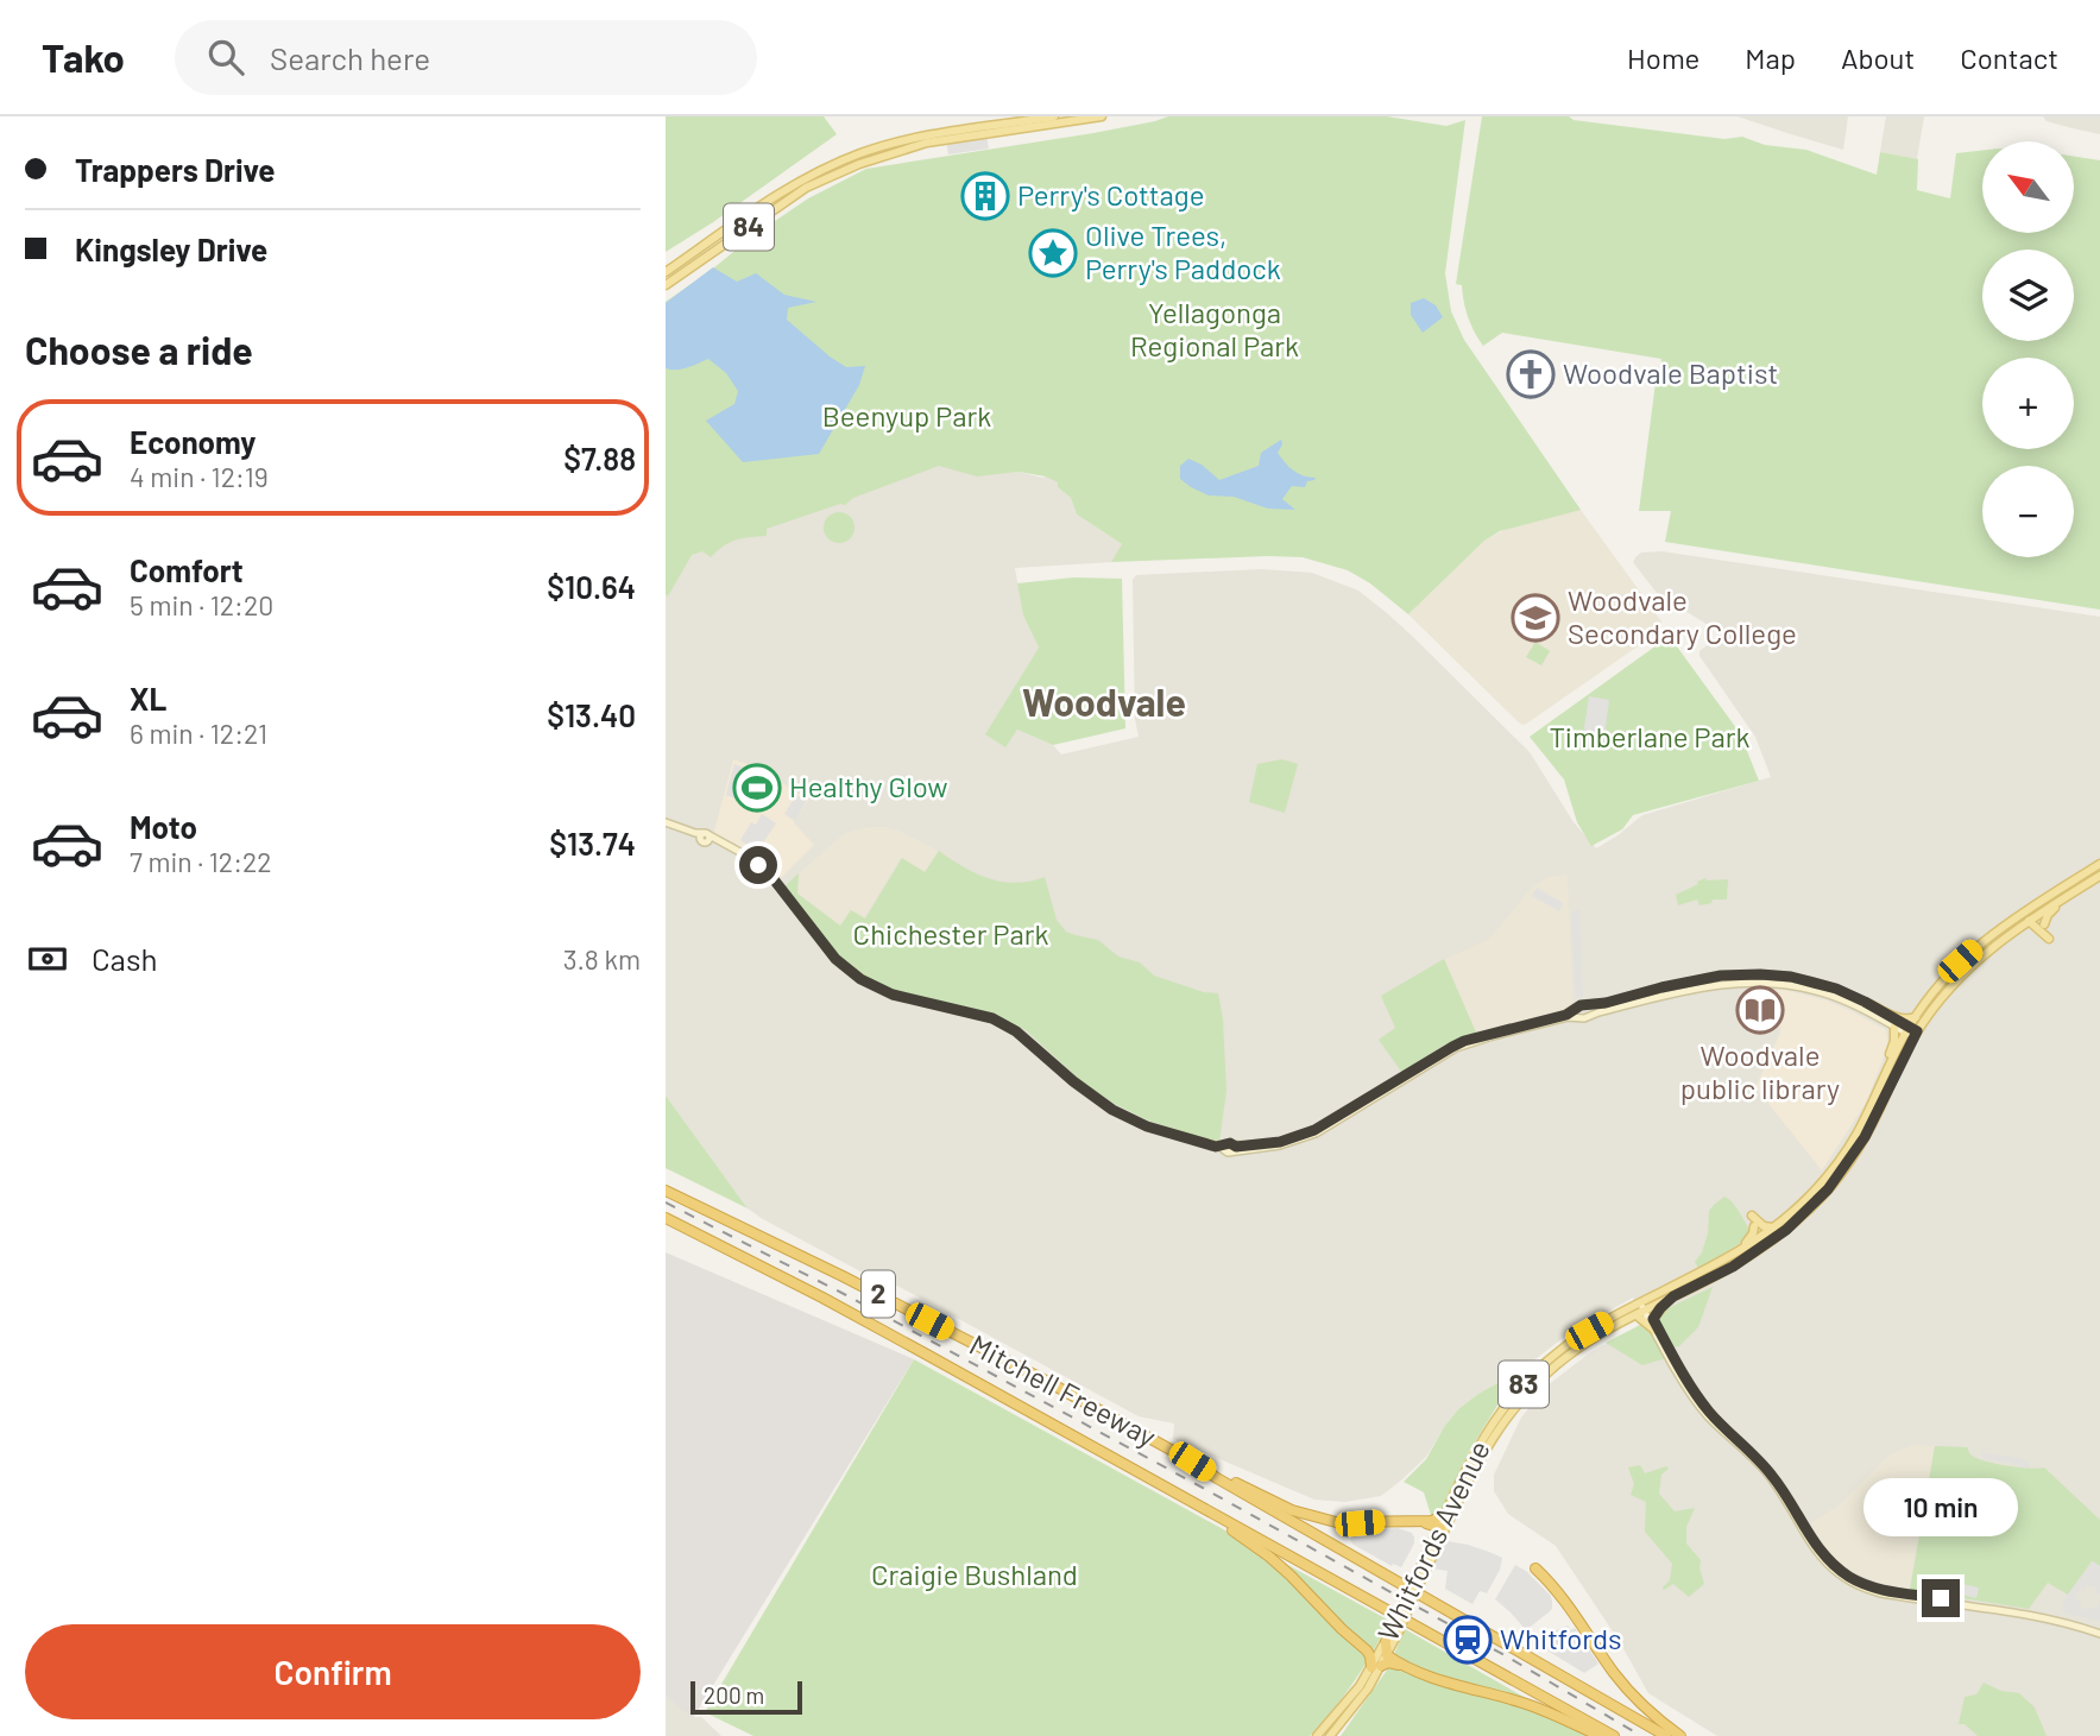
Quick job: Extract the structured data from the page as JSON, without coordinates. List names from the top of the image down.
{
  "streets": {
    "highway": ["2", "Mitchell Freeway"],
    "main road": ["84", "83", "Whitfords Avenue"]
  },
  "districts": ["Woodvale"],
  "parks": [
    "Yellagonga Regional Park",
    "Beenyup Park",
    "Timberlane Park",
    "Chichester Park",
    "Craigie Bushland"
  ],
  "places": {
    "building": ["Perry's Cottage"],
    "place": ["Olive Trees, Perry's Paddock"],
    "church": ["Woodvale Baptist"],
    "school or university": ["Woodvale Secondary College"],
    "sports": ["Healthy Glow"],
    "library": ["Woodvale public library"],
    "station": ["Whitfords"]
  },
  "scale_bar": "200 m",
  "north": "top left",
  "page": {
    "header": "Tako",
    "search": "Search here",
    "nav": [
      "Home",
      "Map",
      "About",
      "Contact"
    ],
    "banner": ["Trappers Drive", "Kingsley Drive"],
    "map_buttons": ["+", "−"],
    "heading": "Choose a ride",
    "list": [
      {
        "name": "Economy",
        "note": "4 min · 12:19",
        "value": "$7.88"
      },
      {
        "name": "Comfort",
        "note": "5 min · 12:20",
        "value": "$10.64"
      },
      {
        "name": "XL",
        "note": "6 min · 12:21",
        "value": "$13.40"
      },
      {
        "name": "Moto",
        "note": "7 min · 12:22",
        "value": "$13.74"
      }
    ],
    "pay": ["Cash", "3.8 km"],
    "bubble": "10 min",
    "buttons": "Confirm",
    "scale": "200 m"
  }
}
